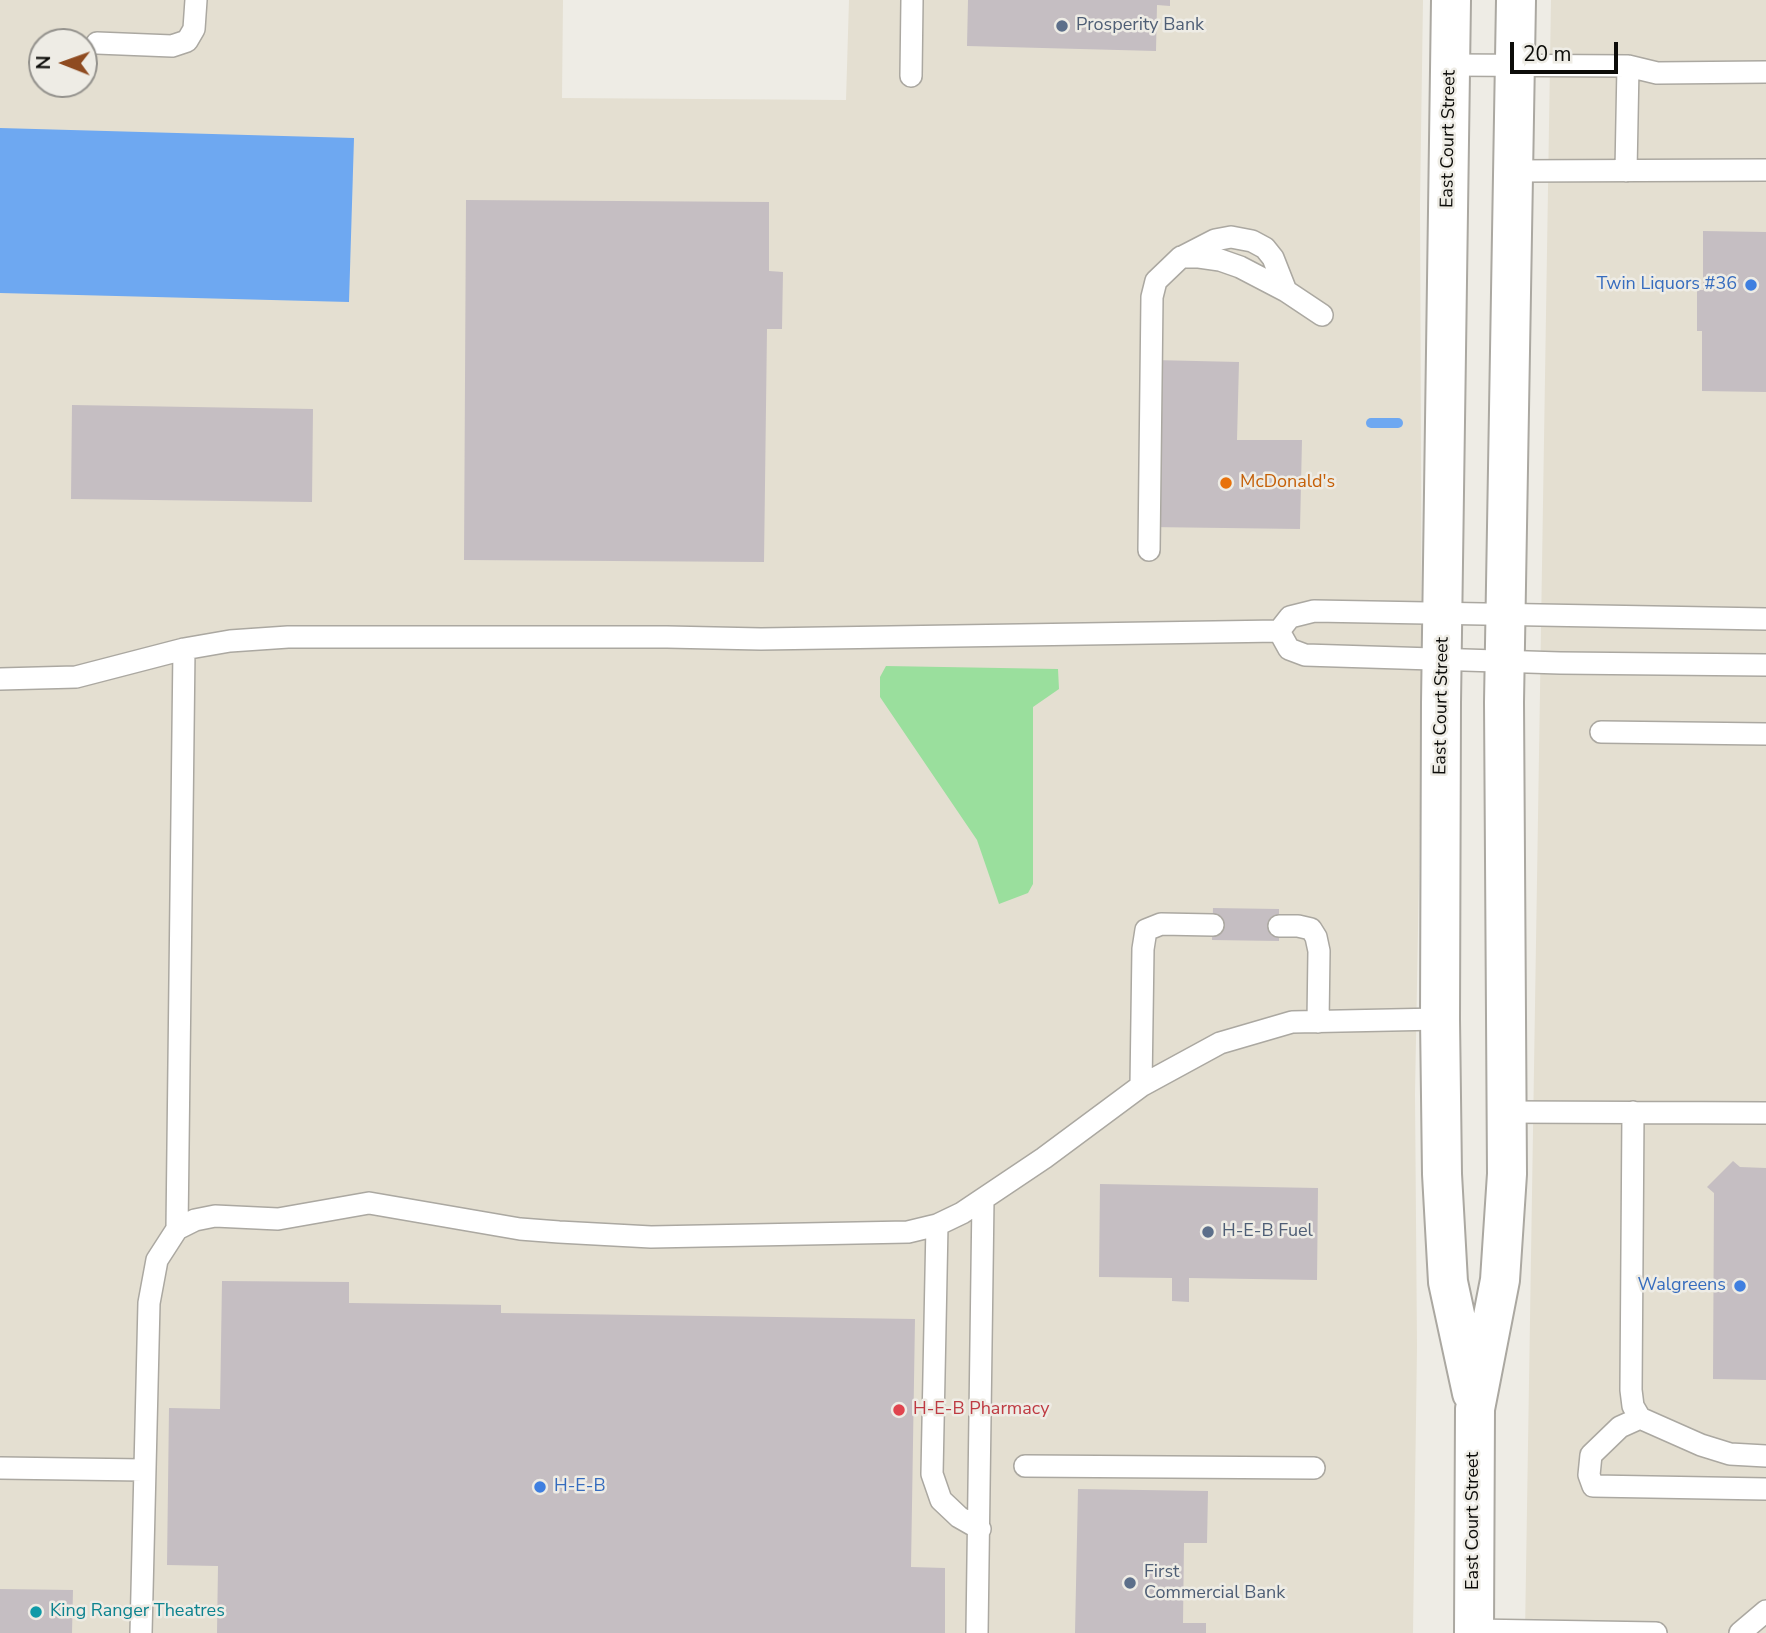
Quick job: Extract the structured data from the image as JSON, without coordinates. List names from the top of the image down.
{
  "streets": {
    "main road": ["East Court Street"]
  },
  "places": [
    "Prosperity Bank",
    "Twin Liquors #36",
    "McDonald's",
    "H-E-B Fuel",
    "Walgreens",
    "H-E-B Pharmacy",
    "H-E-B",
    "First Commercial Bank",
    "King Ranger Theatres"
  ],
  "scale_bar": "20 m",
  "north": "left"
}
